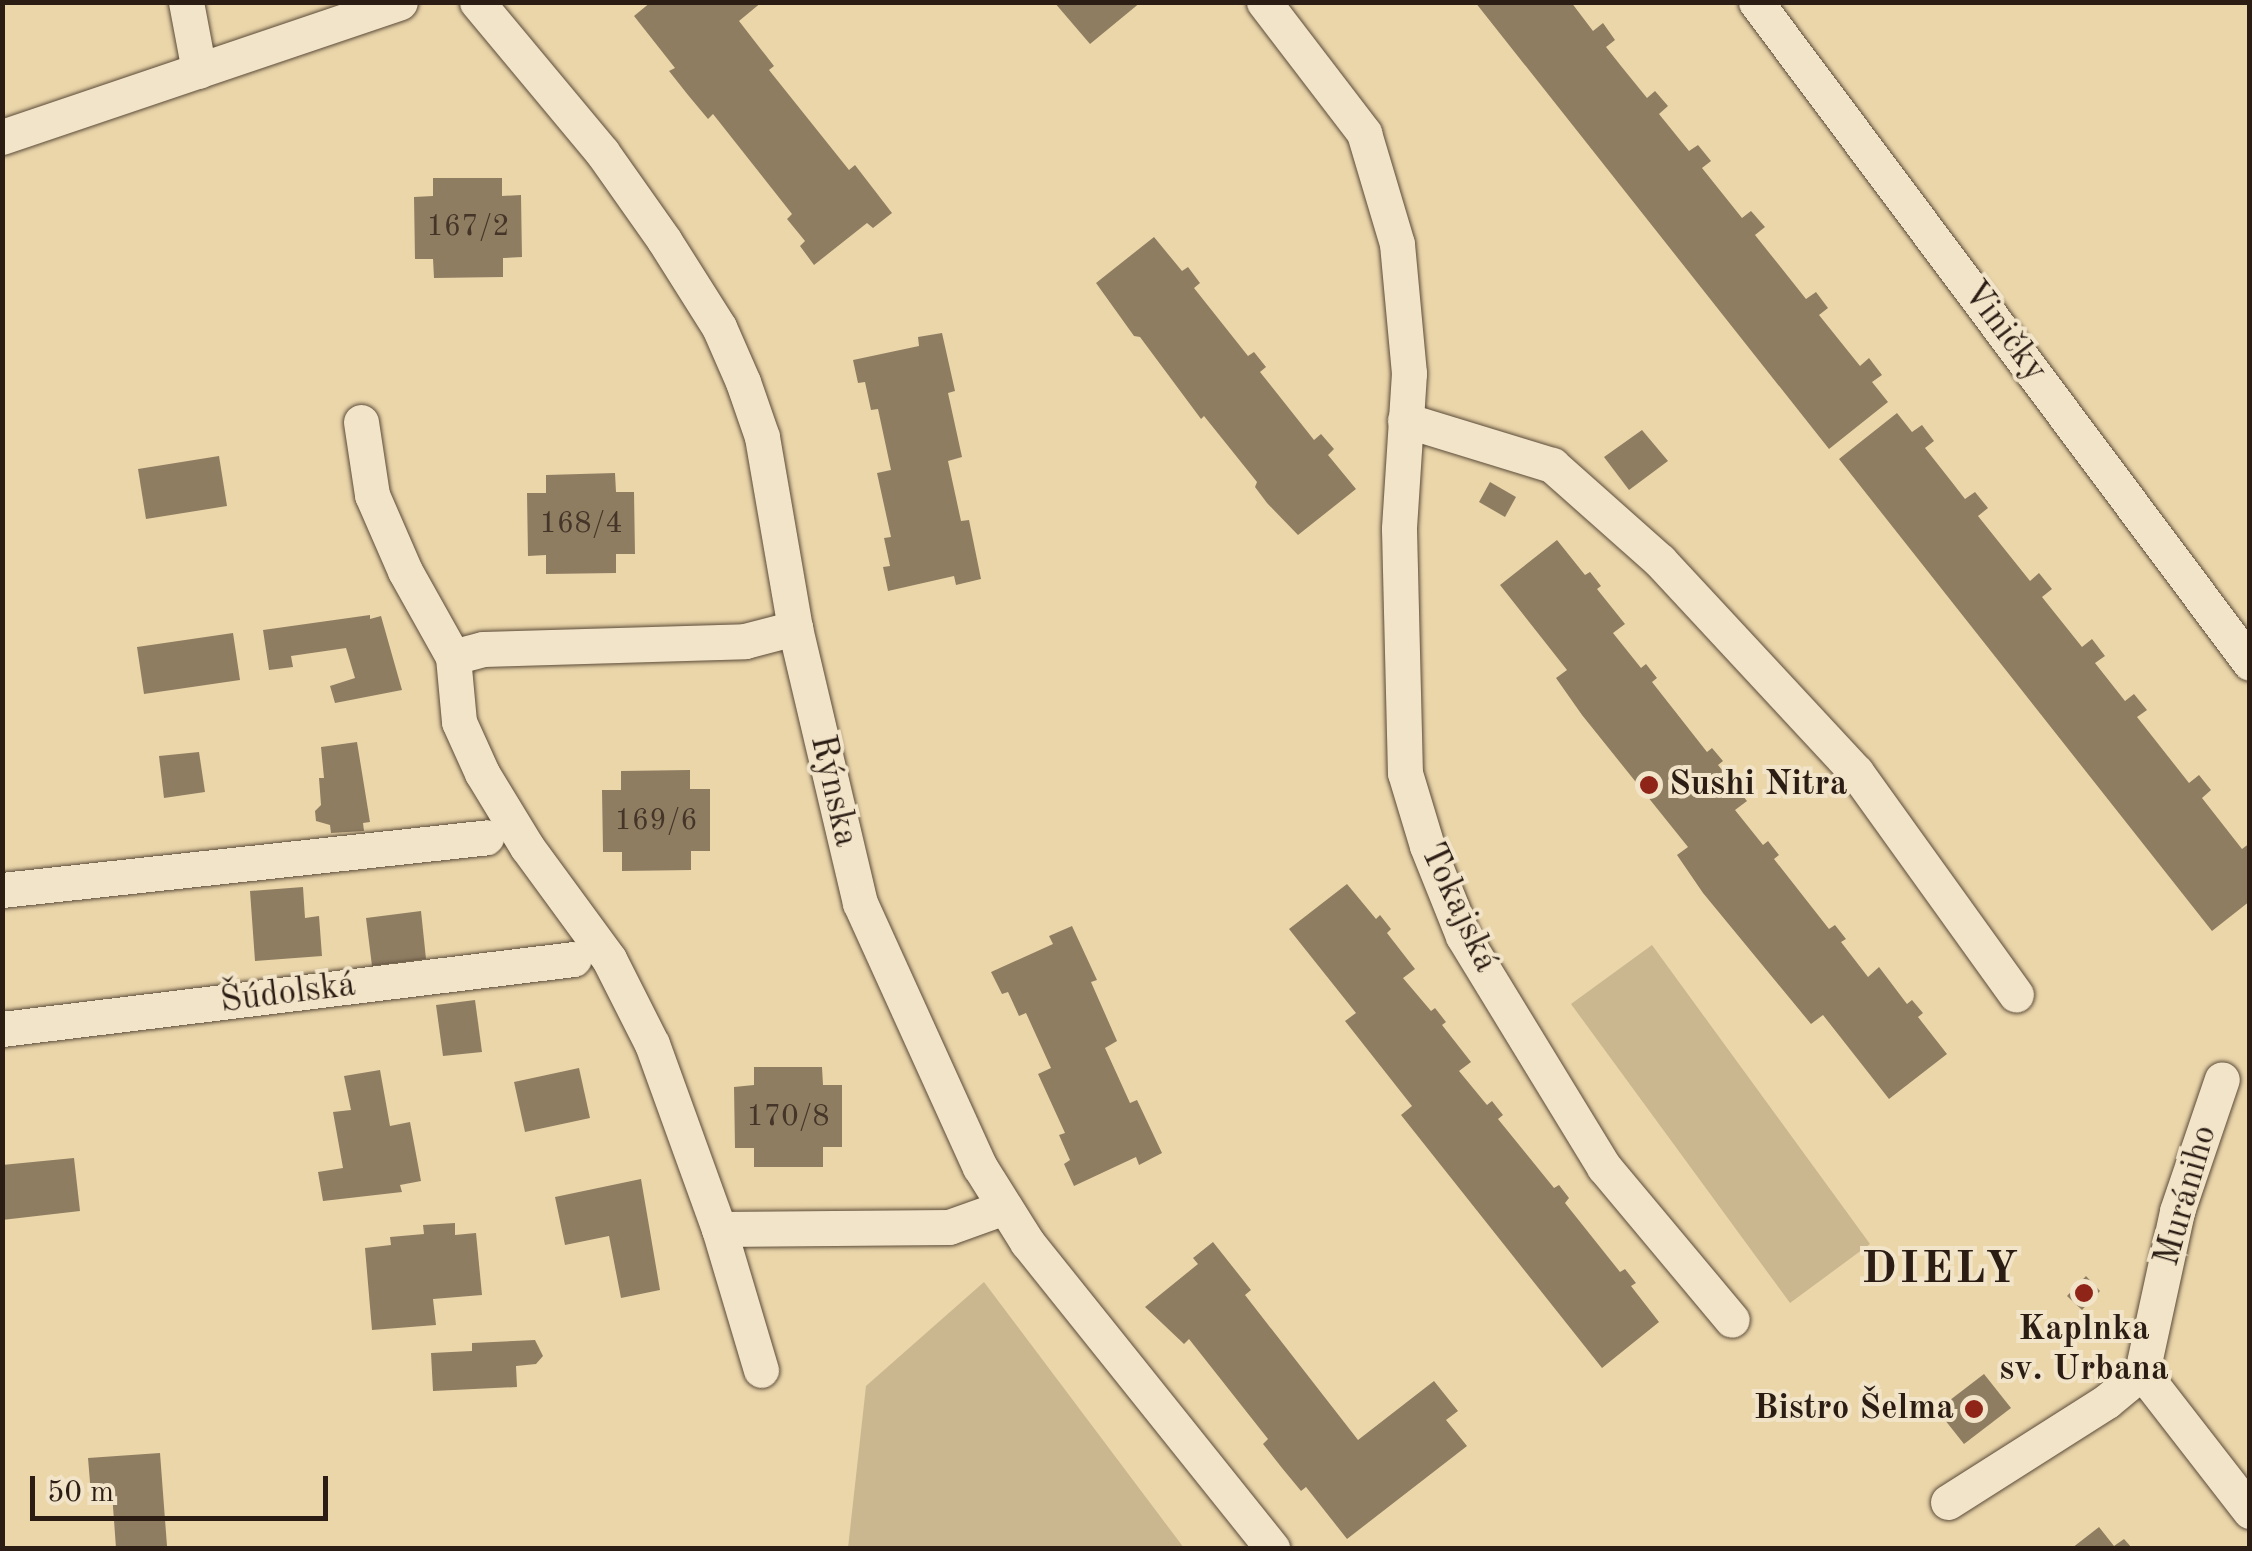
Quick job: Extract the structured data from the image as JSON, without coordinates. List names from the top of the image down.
{
  "streets": {
    "street": [
      "Viničky",
      "Rýnska",
      "Tokajská",
      "Šúdolská",
      "Murániho"
    ]
  },
  "districts": ["DIELY"],
  "places": ["Sushi Nitra", "Kaplnka sv. Urbana", "Bistro Šelma"],
  "house_numbers": [
    "167/2",
    "168/4",
    "169/6",
    "170/8"
  ],
  "scale_bar": "50 m"
}
